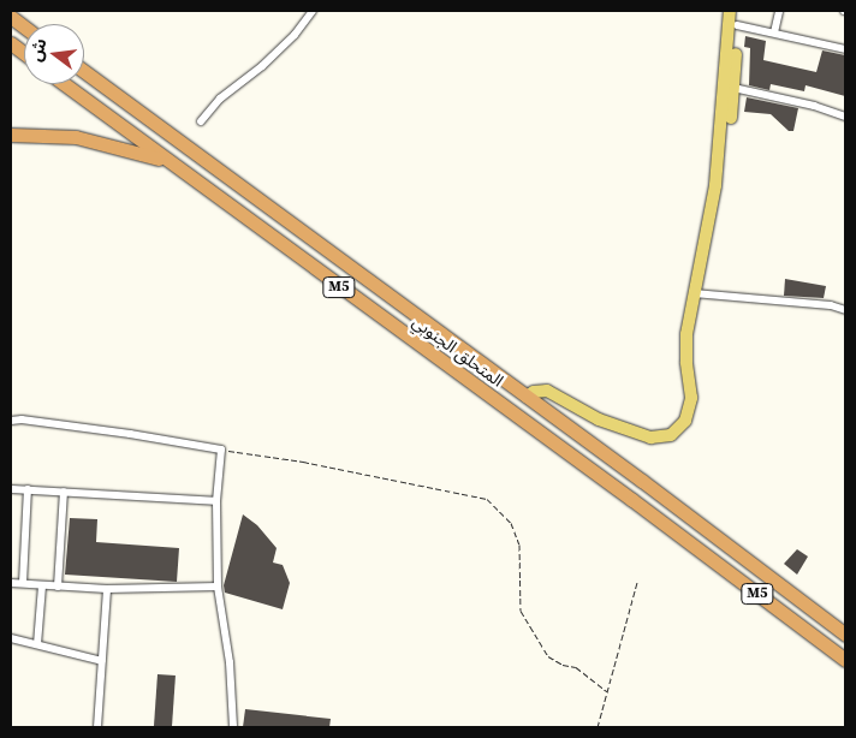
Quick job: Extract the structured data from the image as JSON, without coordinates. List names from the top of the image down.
{
  "streets": {
    "highway": ["M5", "المتحلق الجنوبي"]
  },
  "north": "left"
}
